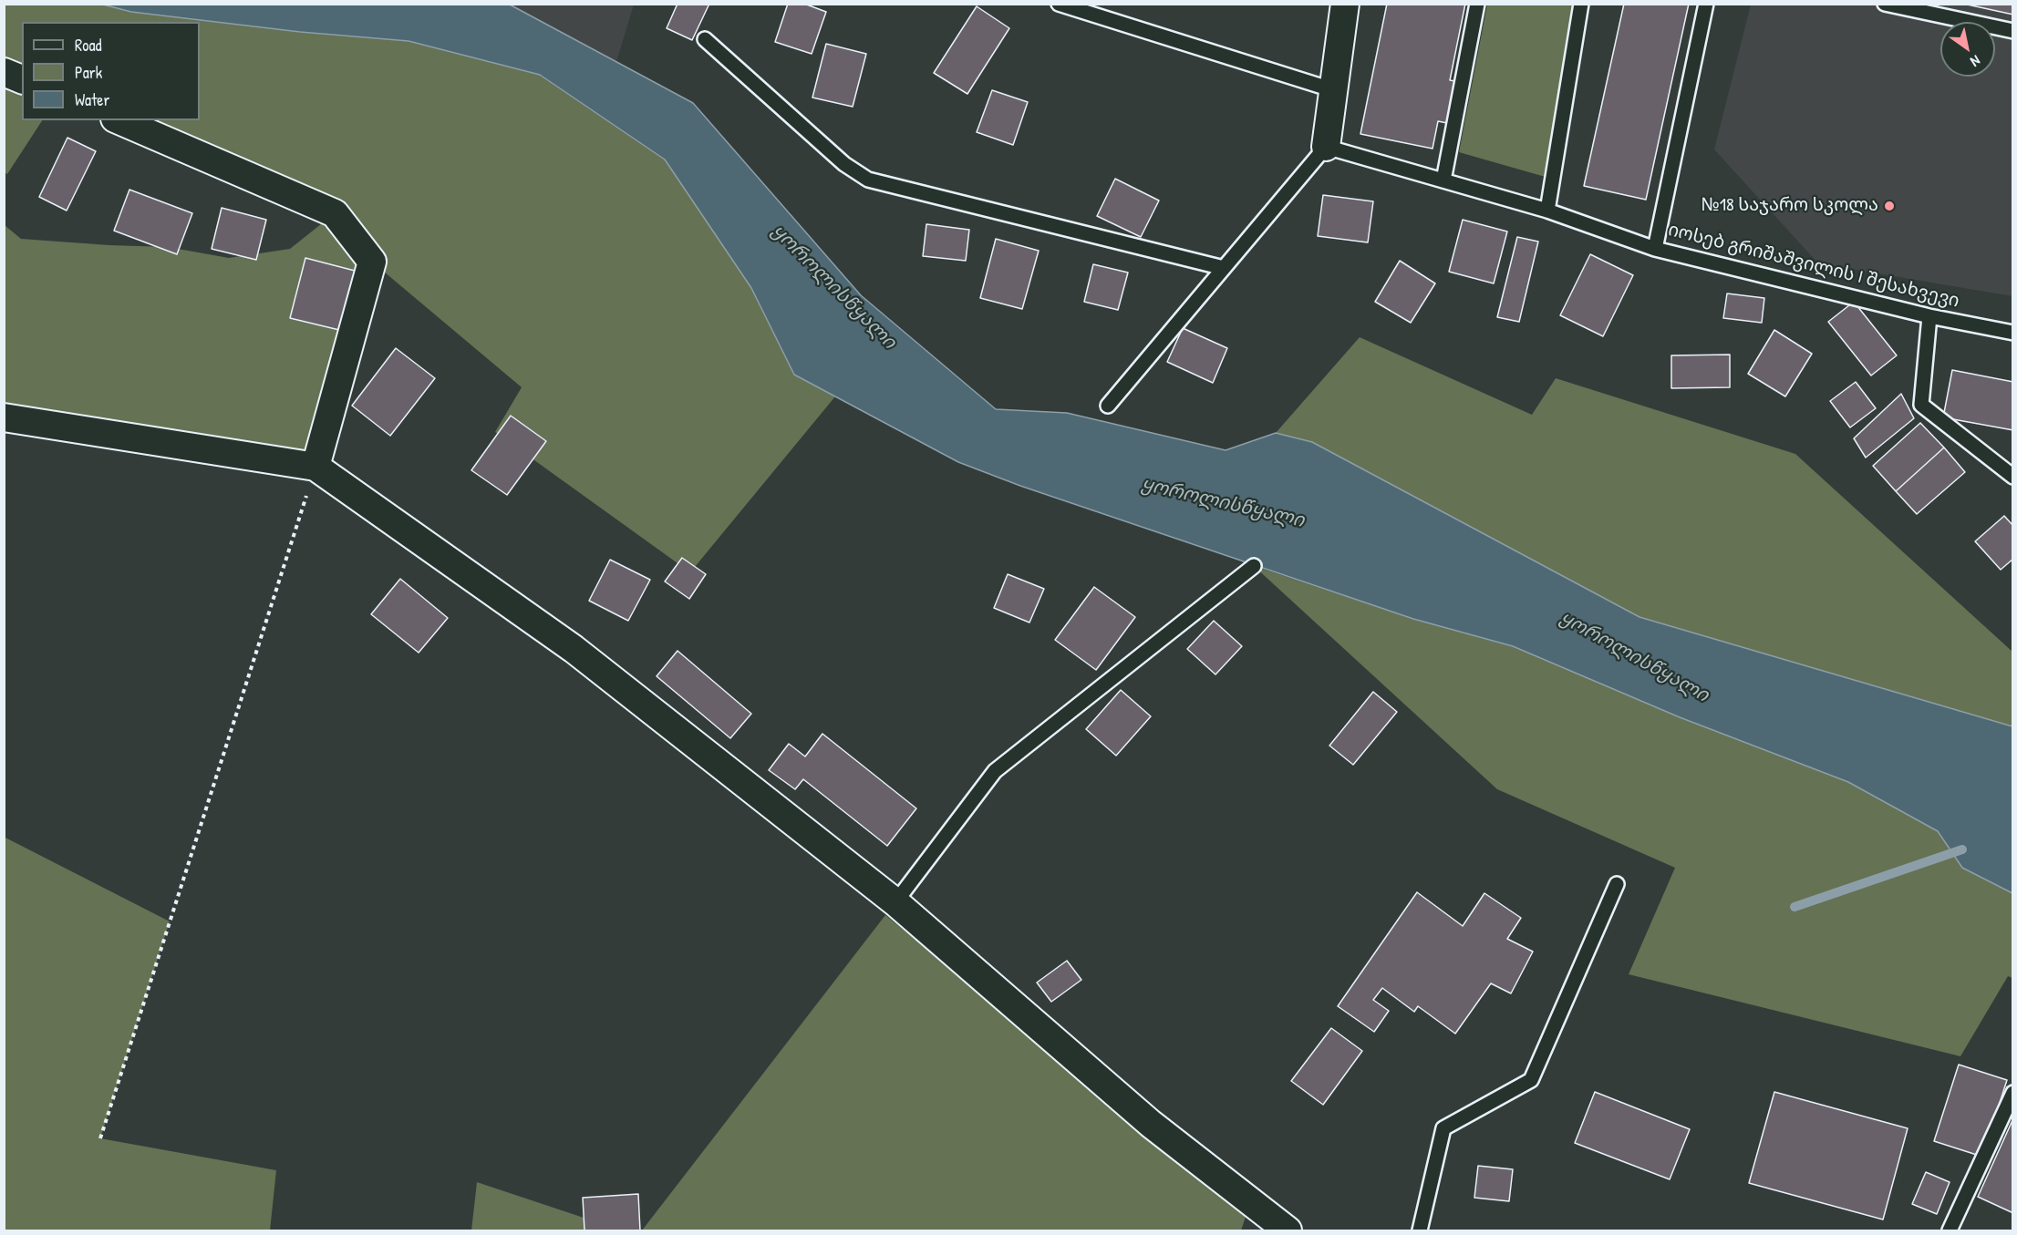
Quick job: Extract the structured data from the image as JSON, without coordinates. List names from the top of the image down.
{
  "streets": {
    "lane": ["იოსებ გრიშაშვილის I შესახვევი"]
  },
  "water": ["ყოროლისწყალი"],
  "places": ["№18 საჯარო სკოლა"],
  "legend": ["Road", "Park", "Water"],
  "north": "bottom right"
}
